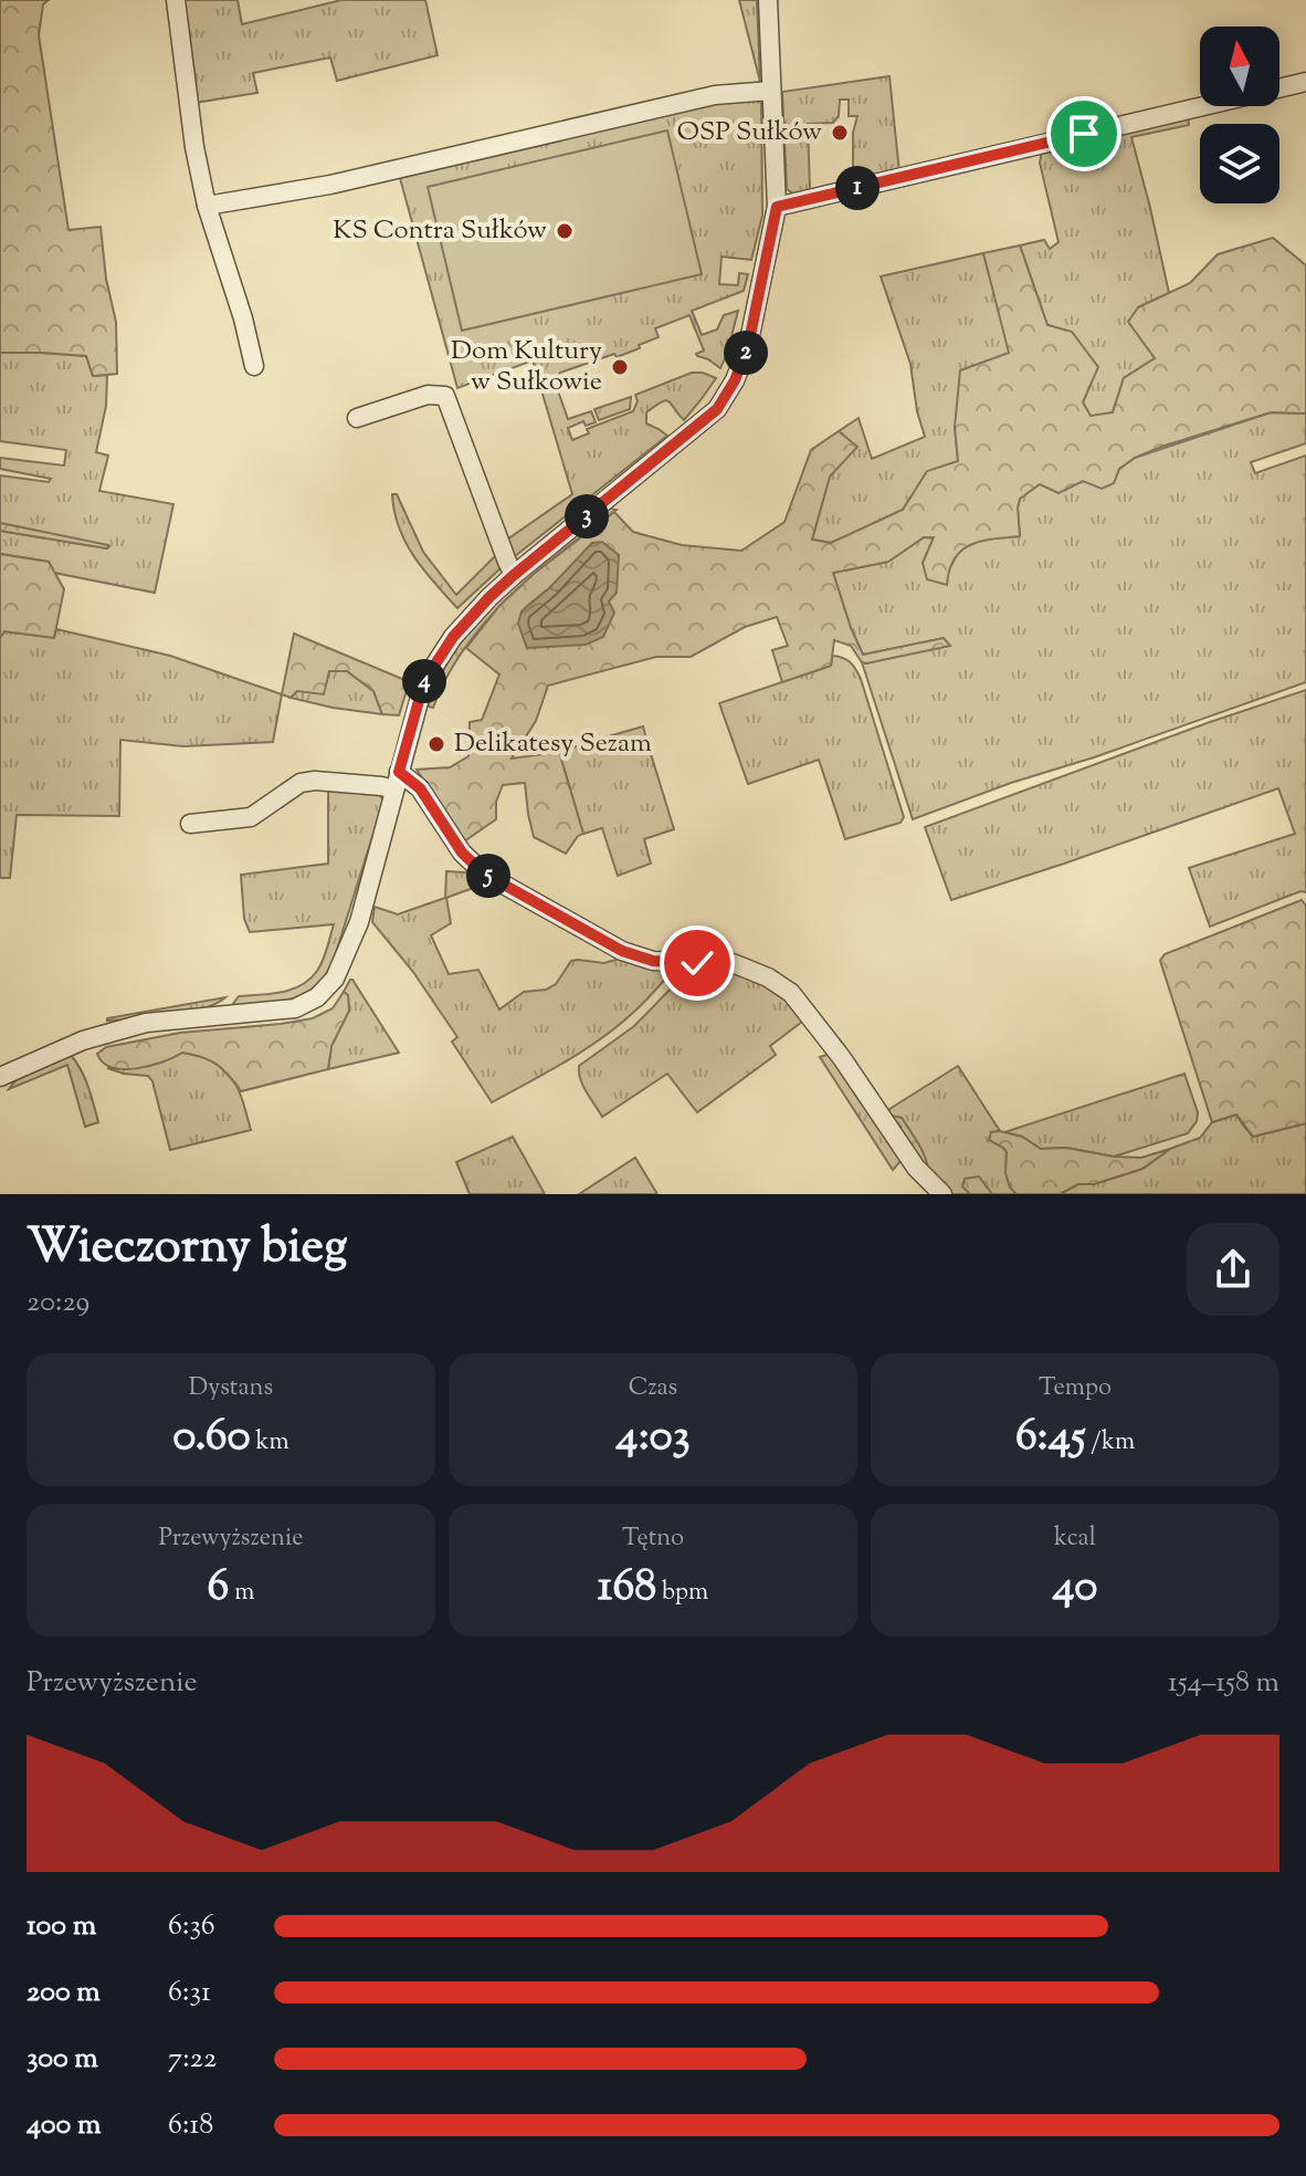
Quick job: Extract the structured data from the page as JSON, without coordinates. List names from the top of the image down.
{
  "places": [
    "OSP Sułków",
    "KS Contra Sułków",
    "Dom Kultury w Sułkowie",
    "Delikatesy Sezam"
  ],
  "north": "top",
  "page": {
    "pins": [
      "1",
      "2",
      "3",
      "4",
      "5"
    ],
    "heading": ["Wieczorny bieg", "20:29"],
    "stats": [
      ["Dystans", "0.60 km"],
      ["Czas", "4:03"],
      ["Tempo", "6:45 /km"],
      ["Przewyższenie", "6 m"],
      ["Tętno", "168 bpm"],
      ["kcal", "40"]
    ],
    "chart": ["Przewyższenie", "154–158 m"],
    "list": [
      {
        "name": "100 m",
        "note": "6:36"
      },
      {
        "name": "200 m",
        "note": "6:31"
      },
      {
        "name": "300 m",
        "note": "7:22"
      },
      {
        "name": "400 m",
        "note": "6:18"
      }
    ]
  }
}
